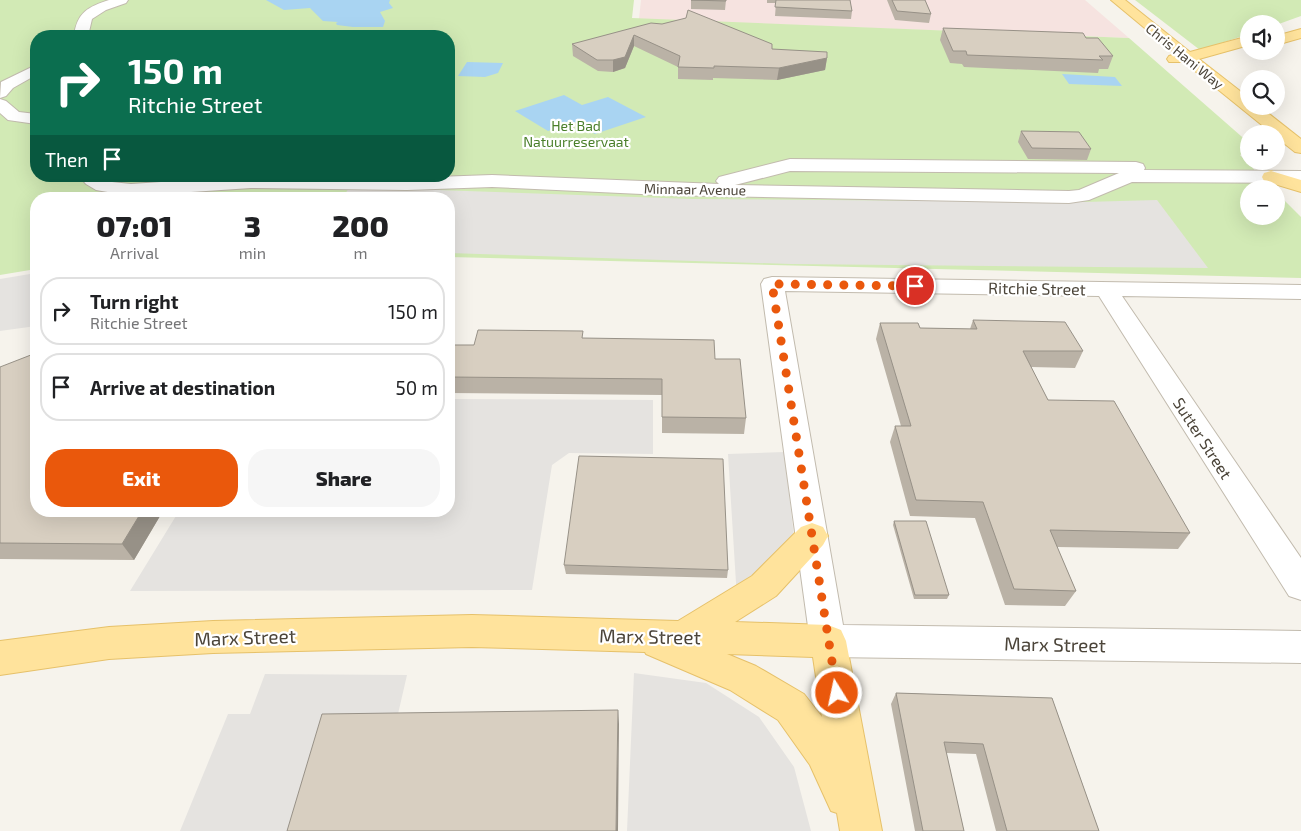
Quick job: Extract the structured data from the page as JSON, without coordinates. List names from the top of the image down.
{
  "streets": {
    "main road": ["Chris Hani Way", "Marx Street"],
    "street": ["Minnaar Avenue", "Ritchie Street", "Sutter Street"]
  },
  "crossings": [
    ["Ritchie Street", "Sutter Street"]
  ],
  "parks": ["Het Bad Natuurreservaat"],
  "page": {
    "map_buttons": ["+", "−"],
    "turn": ["150 m", "Ritchie Street"],
    "then": "Then",
    "eta": [
      "07:01",
      "Arrival",
      "3",
      "min",
      "200",
      "m"
    ],
    "list": [
      {
        "name": "Turn right",
        "note": "Ritchie Street",
        "value": "150 m"
      },
      {
        "name": "Arrive at destination",
        "value": "50 m"
      }
    ],
    "buttons": ["Exit", "Share"]
  }
}
